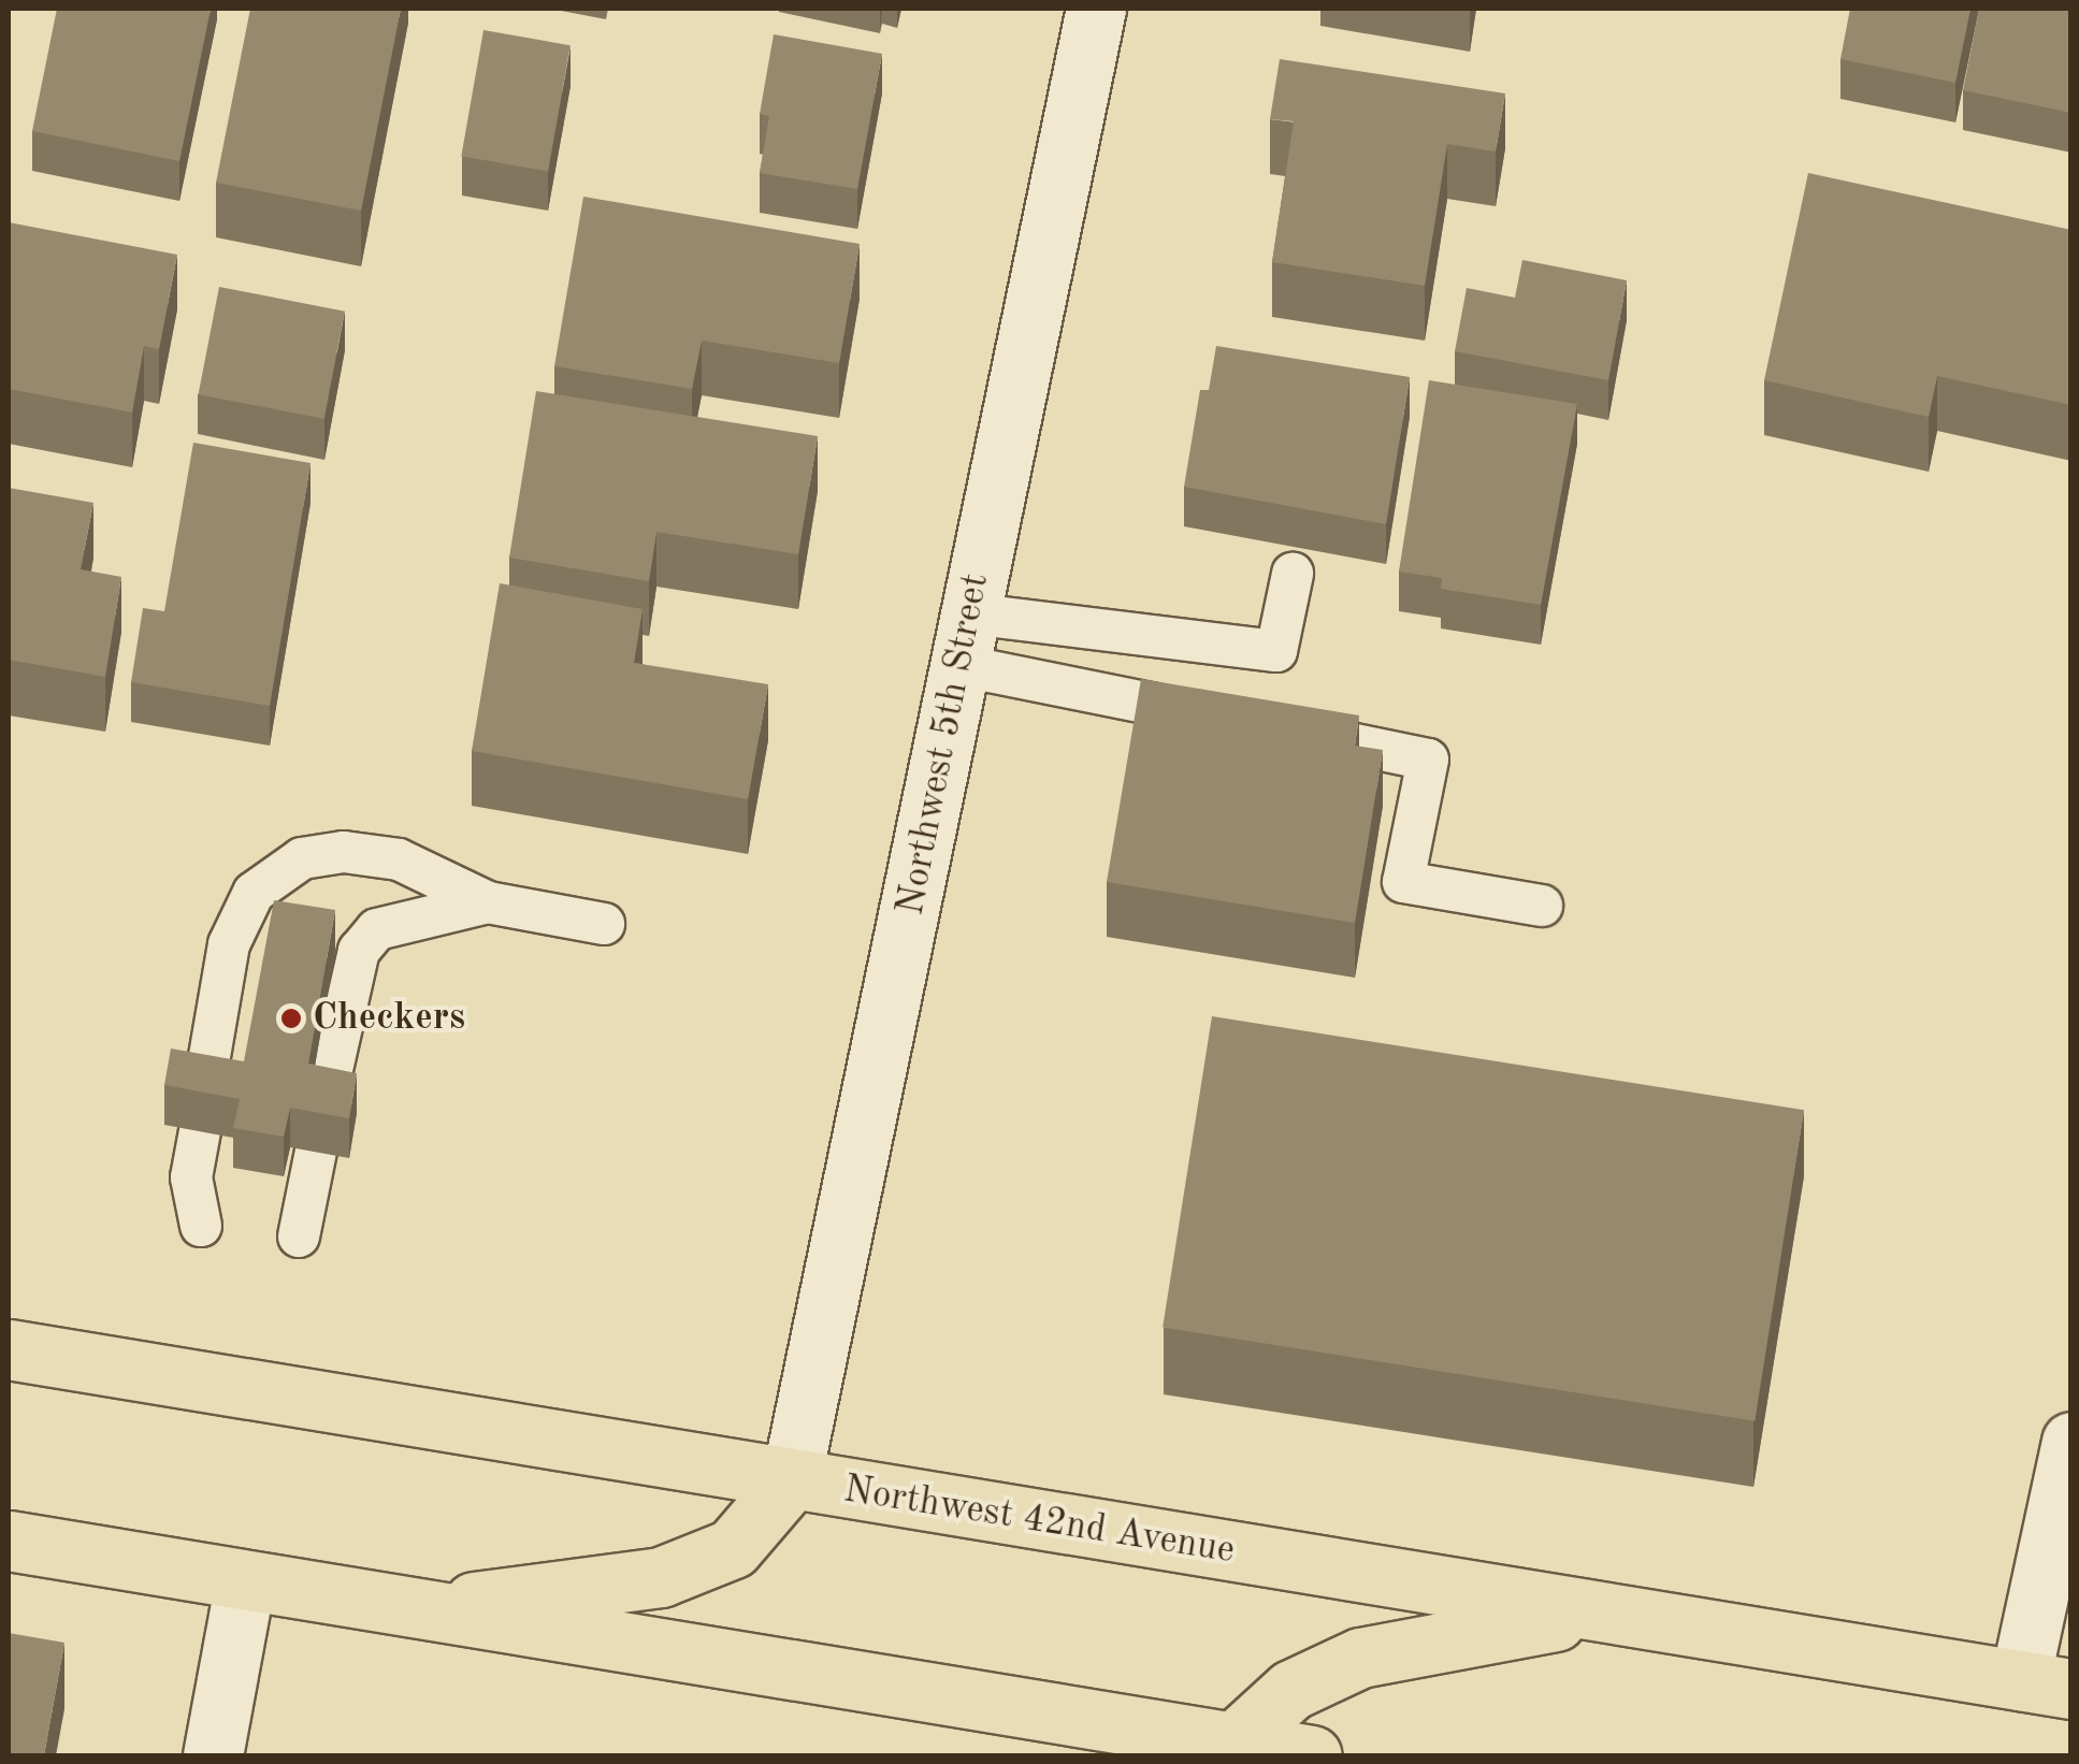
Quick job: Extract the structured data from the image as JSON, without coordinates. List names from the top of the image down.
{
  "streets": {
    "main road": ["Northwest 42nd Avenue"],
    "street": ["Northwest 5th Street"]
  },
  "crossings": [
    ["Northwest 5th Street", "Northwest 42nd Avenue"]
  ],
  "places": ["Checkers"]
}
